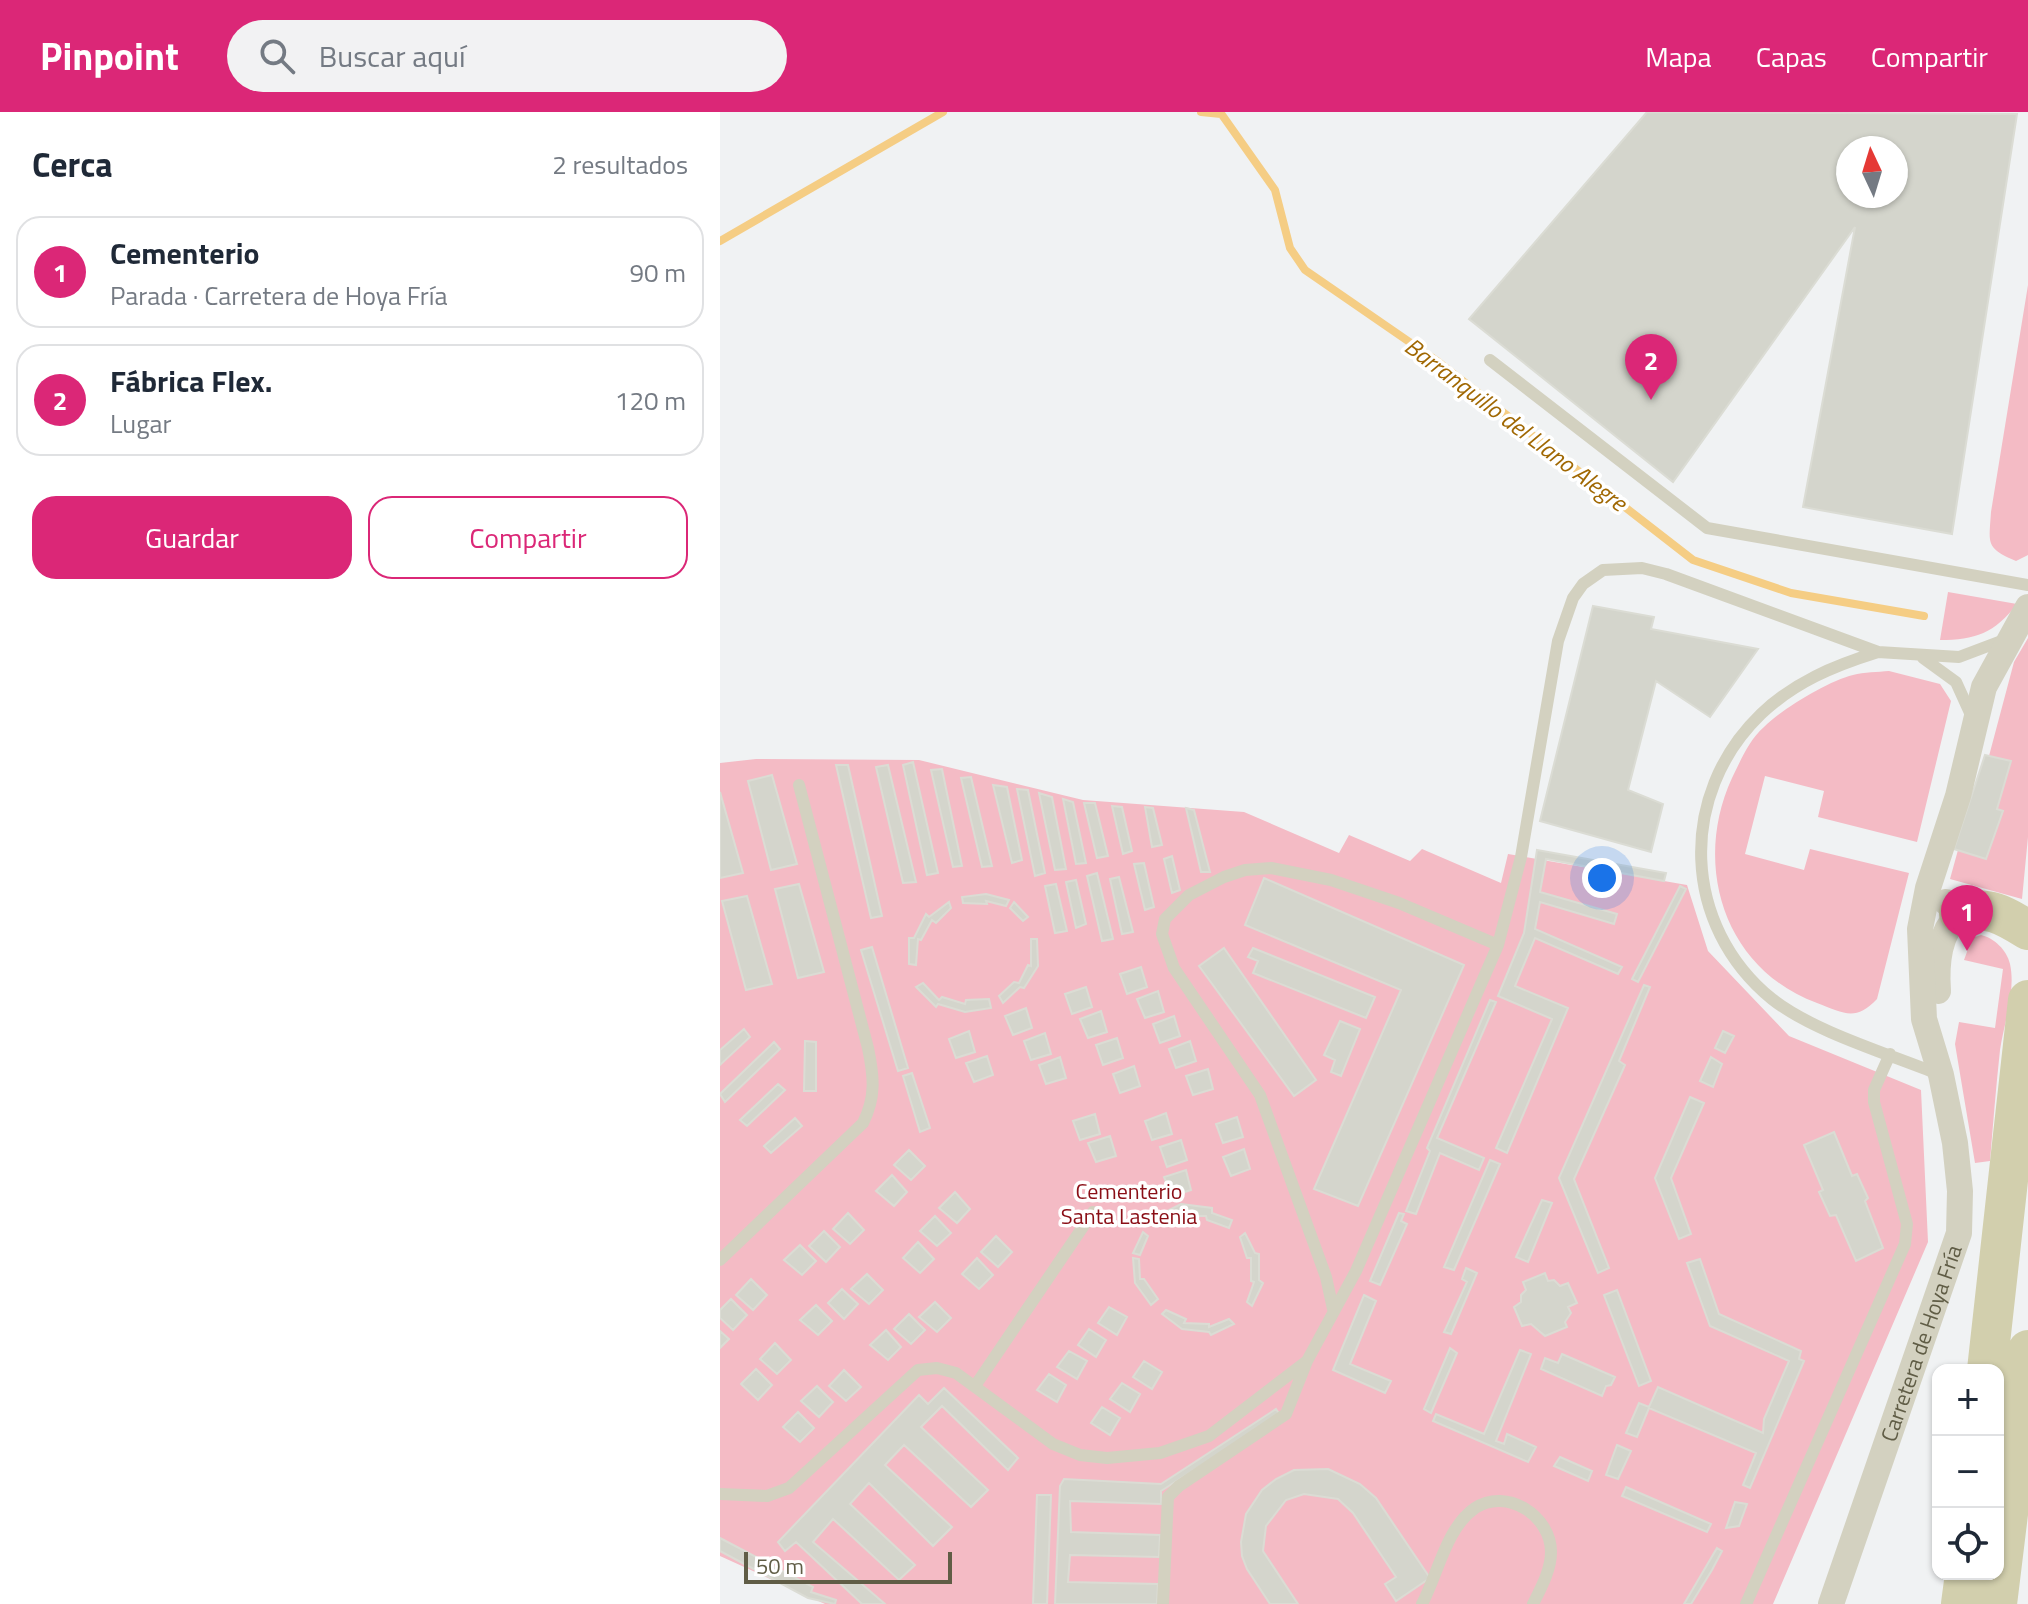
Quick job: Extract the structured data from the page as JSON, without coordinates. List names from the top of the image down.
{
  "streets": {
    "street": ["Carretera de Hoya Fría"]
  },
  "water": ["Barranquillo del Llano Alegre"],
  "parks": ["Cementerio Santa Lastenia"],
  "scale_bar": "50 m",
  "north": "top",
  "page": {
    "header": "Pinpoint",
    "search": "Buscar aquí",
    "nav": ["Mapa", "Capas", "Compartir"],
    "heading": ["Cerca", "2 resultados"],
    "list": [
      {
        "mark": "1",
        "name": "Cementerio",
        "note": "Parada · Carretera de Hoya Fría",
        "value": "90 m"
      },
      {
        "mark": "2",
        "name": "Fábrica Flex.",
        "note": "Lugar",
        "value": "120 m"
      }
    ],
    "pins": ["2", "1"],
    "buttons": ["Guardar", "Compartir"],
    "map_buttons": ["+", "−"],
    "scale": "50 m"
  }
}
